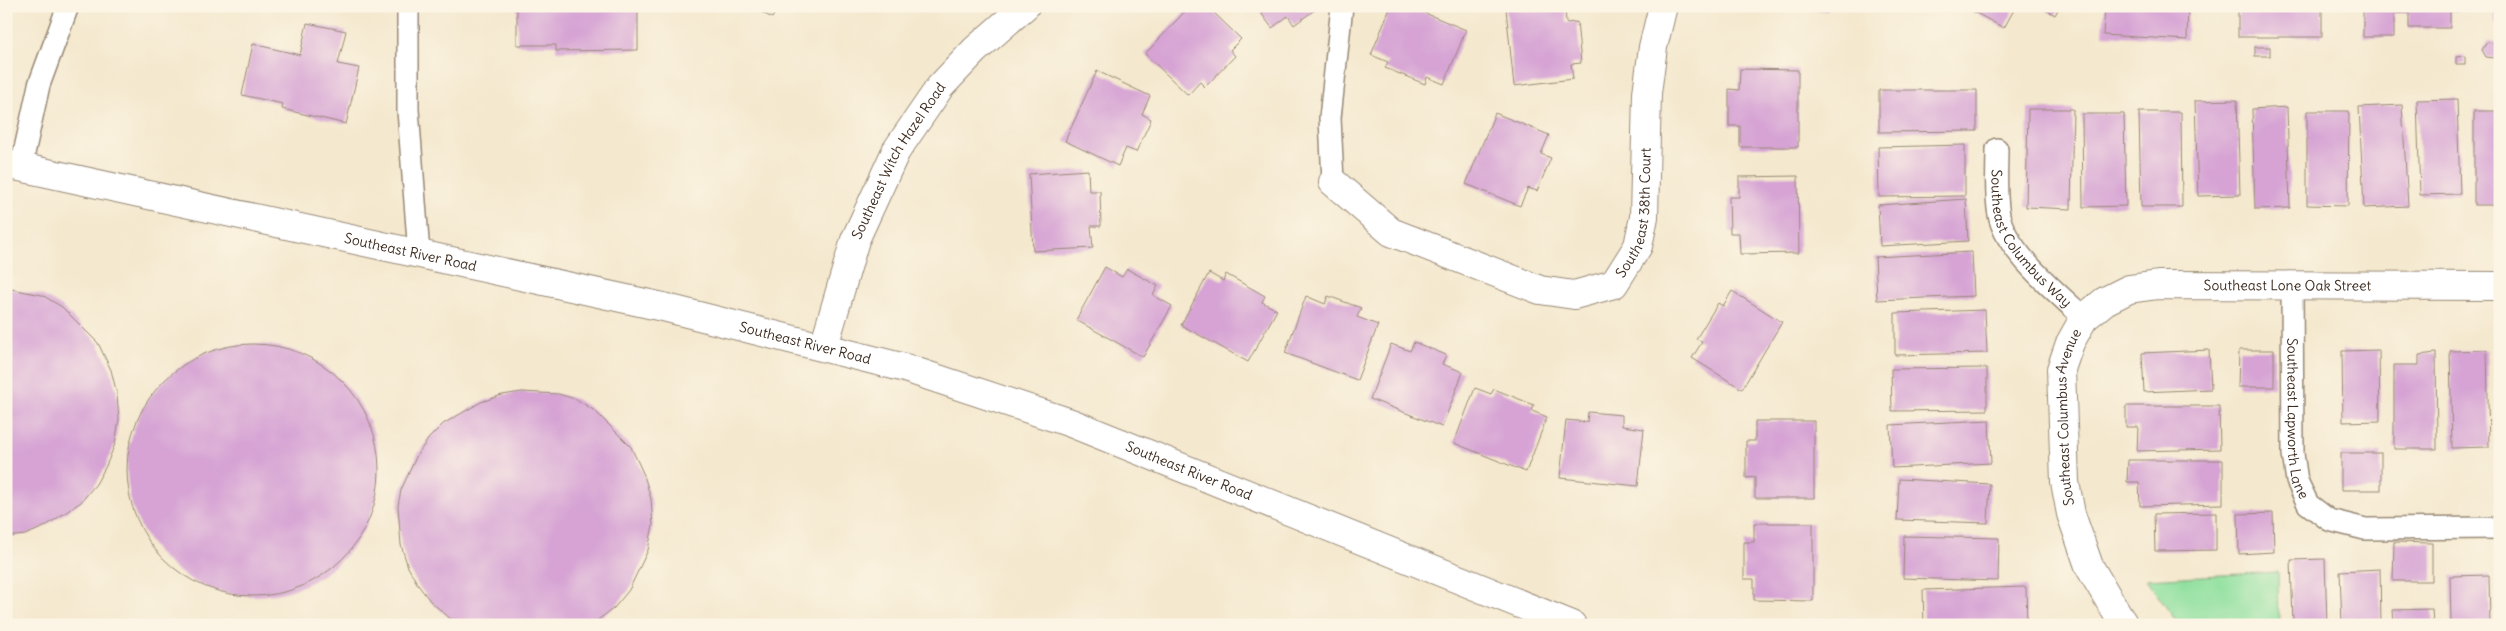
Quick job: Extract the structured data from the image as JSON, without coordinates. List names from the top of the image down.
{
  "streets": {
    "main road": [
      "Southeast Witch Hazel Road",
      "Southeast 38th Court",
      "Southeast River Road",
      "Southeast Lone Oak Street",
      "Southeast Columbus Avenue"
    ],
    "lane": ["Southeast Columbus Way", "Southeast Lapworth Lane"]
  },
  "crossings": [
    ["Southeast Witch Hazel Road", "Southeast River Road"],
    ["Southeast Columbus Way", "Southeast Lone Oak Street"],
    ["Southeast Columbus Way", "Southeast Columbus Avenue"],
    ["Southeast Lone Oak Street", "Southeast Columbus Avenue"],
    ["Southeast Lone Oak Street", "Southeast Lapworth Lane"]
  ]
}
